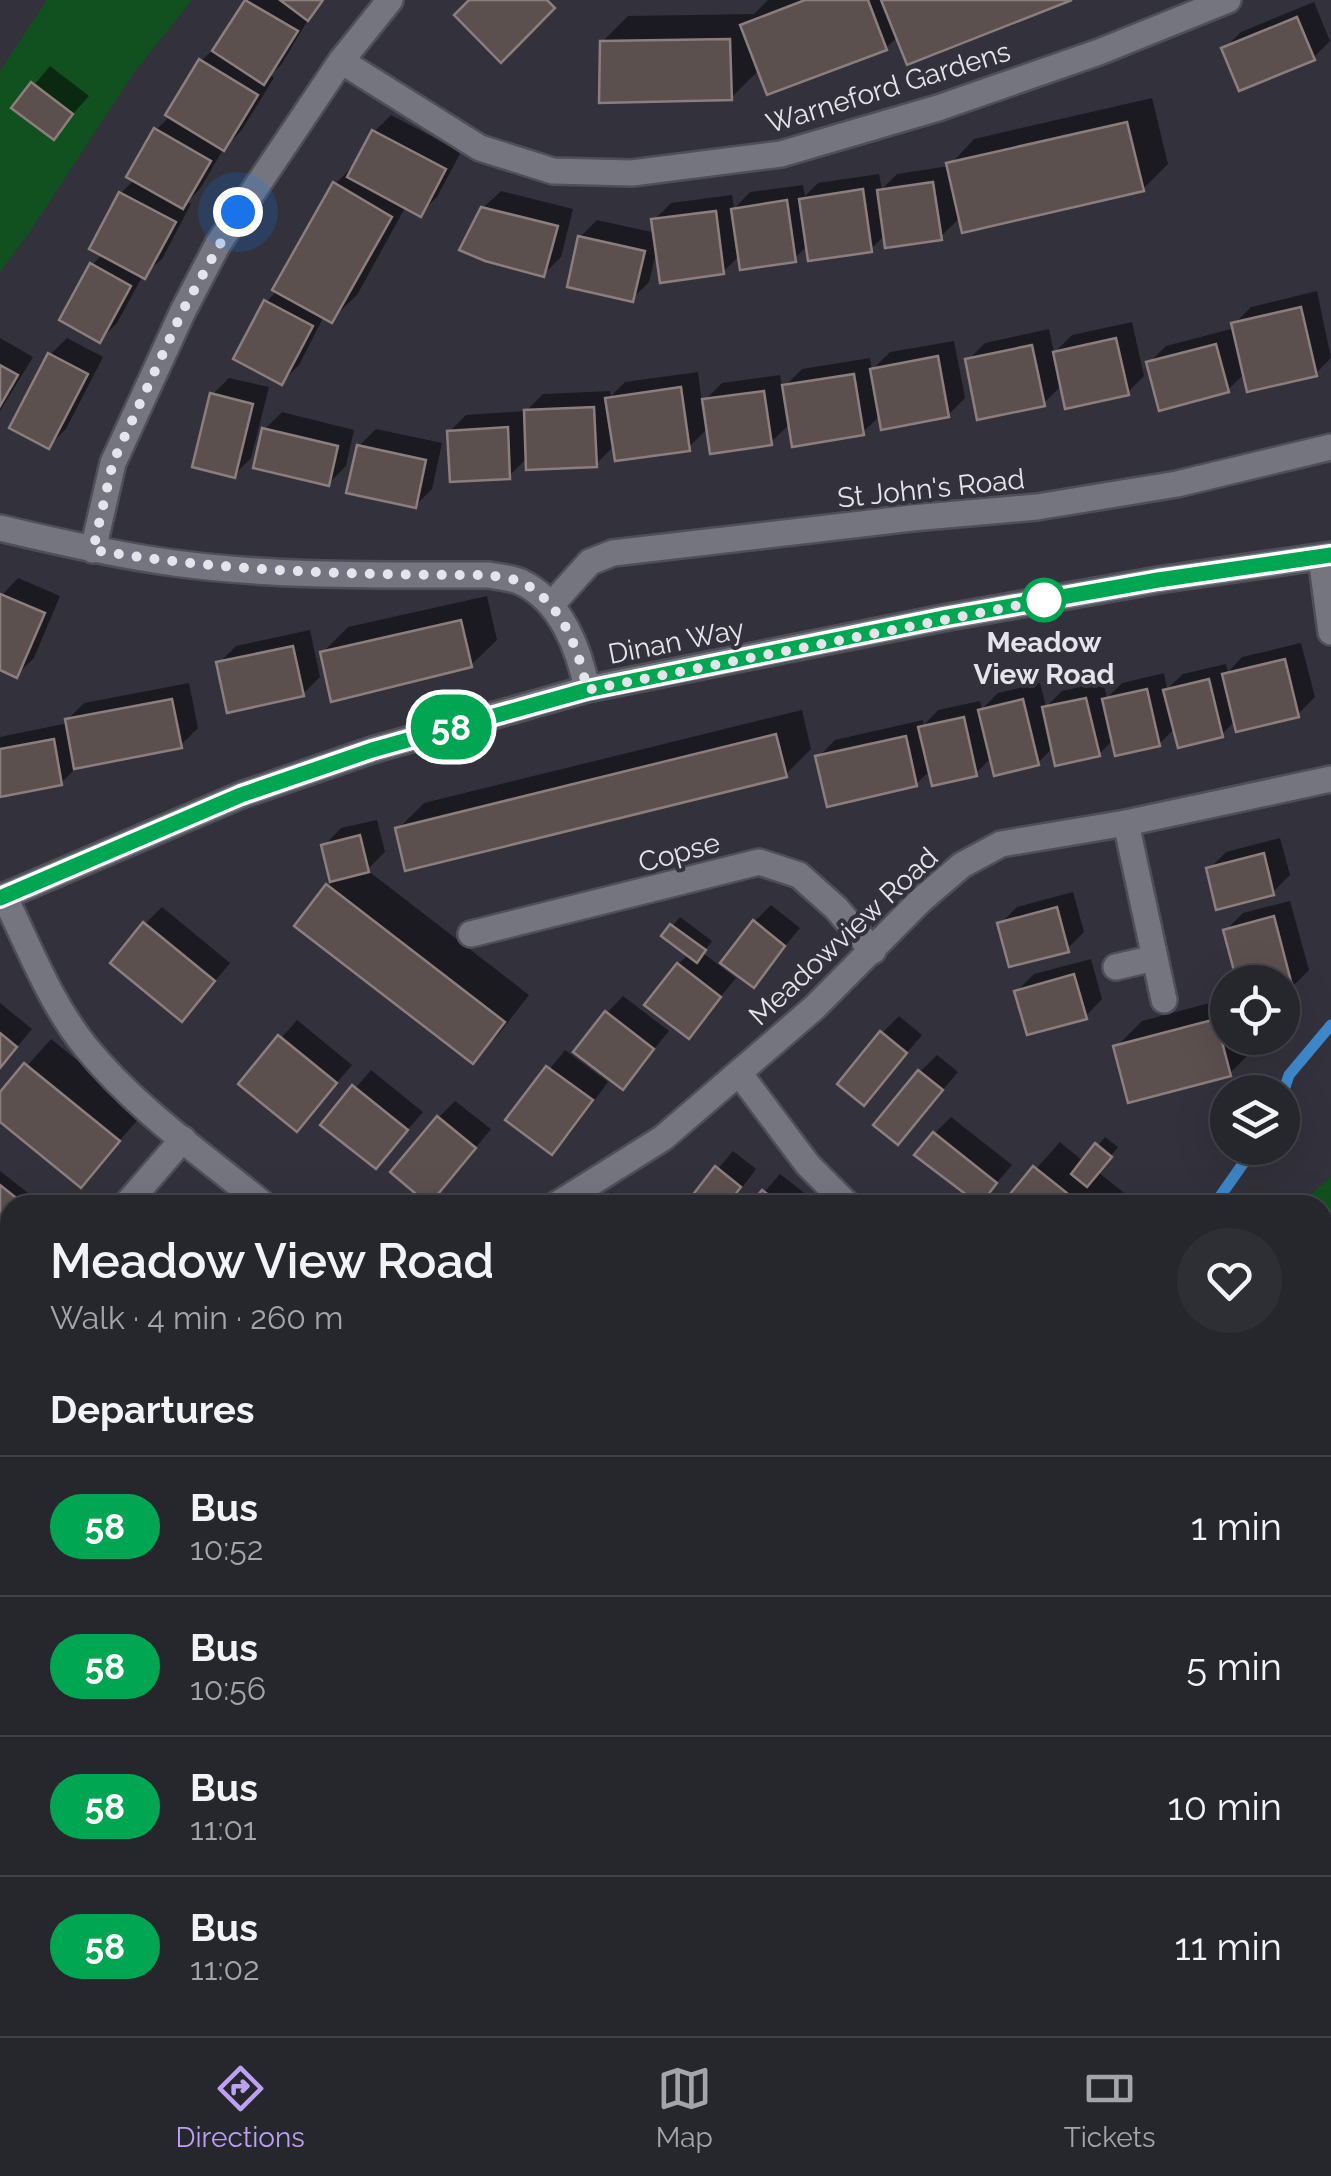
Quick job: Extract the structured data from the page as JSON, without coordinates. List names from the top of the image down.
{
  "streets": {
    "street": [
      "Warneford Gardens",
      "St John's Road",
      "Dinan Way",
      "Copse",
      "Meadowview Road"
    ]
  },
  "crossings": [
    ["Copse", "Meadowview Road"]
  ],
  "places": ["Meadow View Road"],
  "lines": ["bus line 58"],
  "page": {
    "on_map": "58",
    "heading": [
      ["Meadow View Road", "Walk · 4 min · 260 m"],
      "Departures"
    ],
    "list": [
      {
        "mark": "58",
        "name": "Bus",
        "note": "10:52",
        "value": "1 min"
      },
      {
        "mark": "58",
        "name": "Bus",
        "note": "10:56",
        "value": "5 min"
      },
      {
        "mark": "58",
        "name": "Bus",
        "note": "11:01",
        "value": "10 min"
      },
      {
        "mark": "58",
        "name": "Bus",
        "note": "11:02",
        "value": "11 min"
      }
    ],
    "tabs": ["Directions", "Map", "Tickets"]
  }
}
